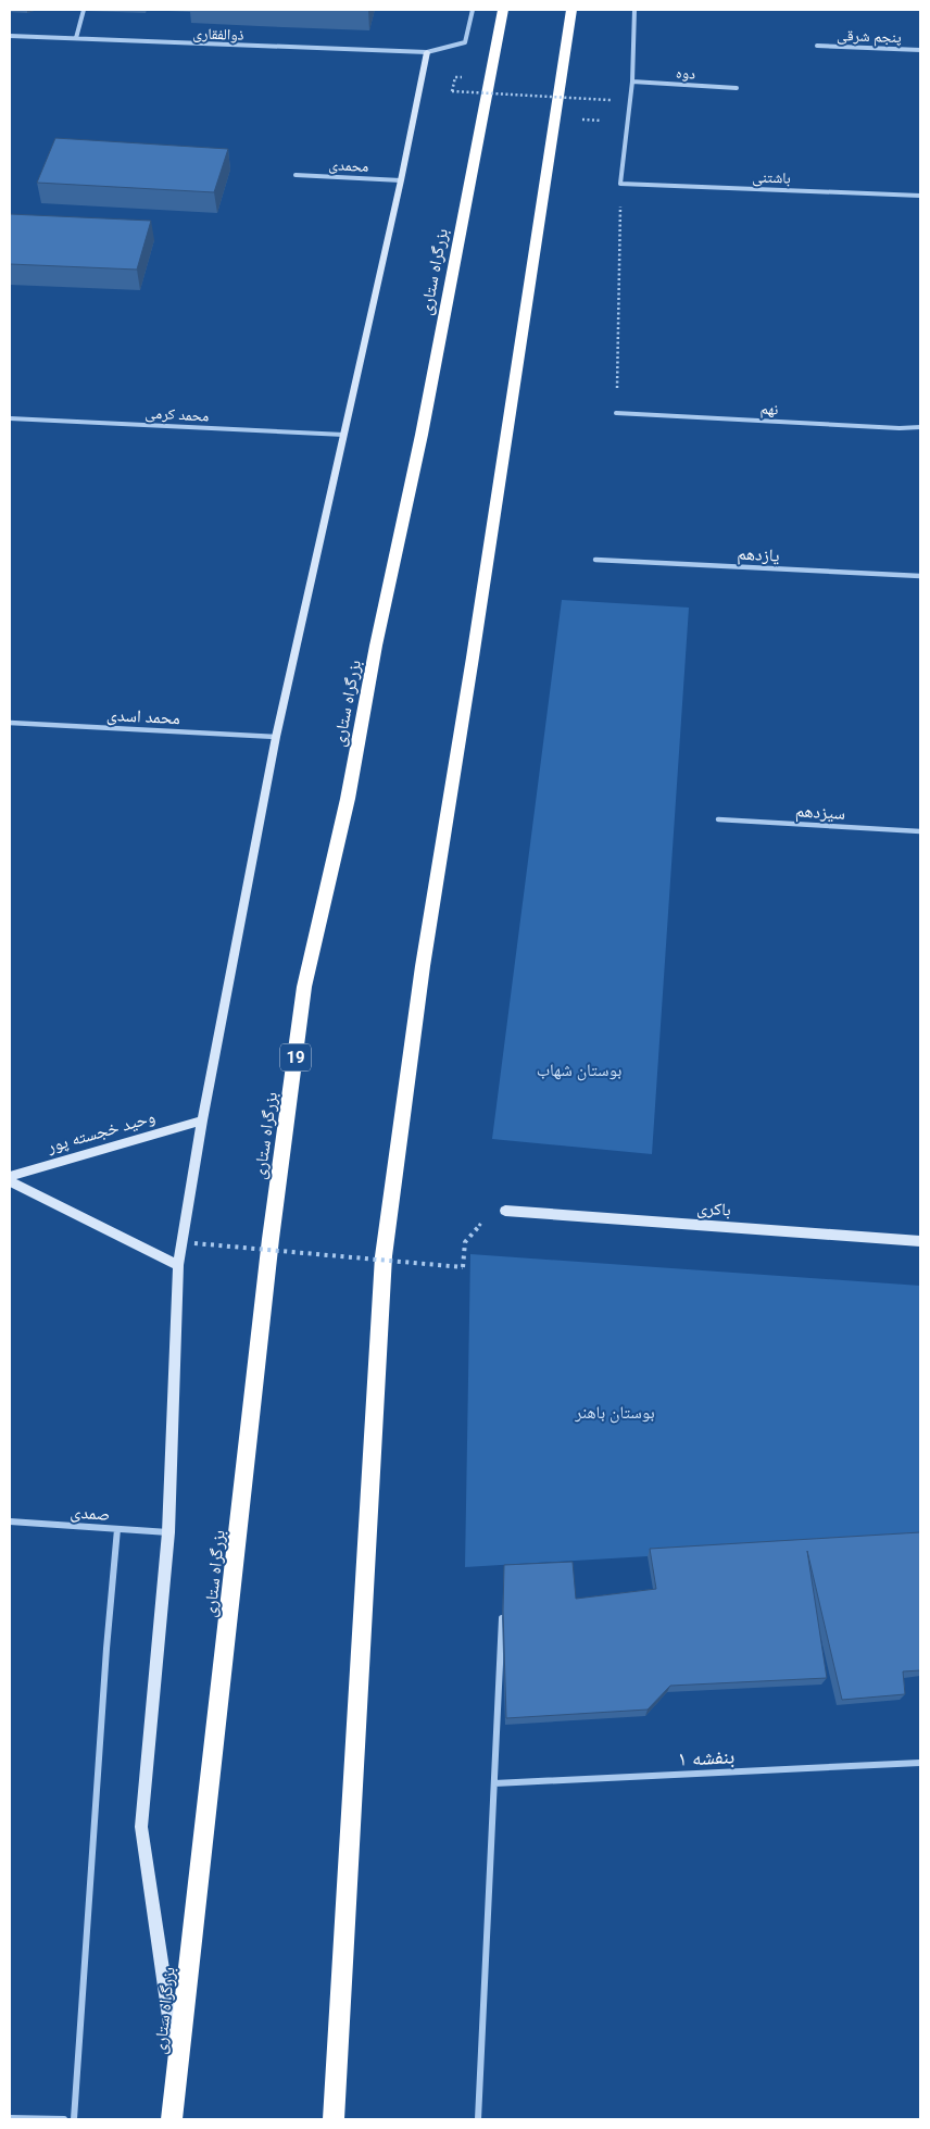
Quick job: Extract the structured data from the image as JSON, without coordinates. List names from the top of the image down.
{
  "streets": {
    "highway": ["بزرگراه ستاری", "19"],
    "street": [
      "ذوالفقاری",
      "پنجم شرقی",
      "دوه",
      "محمدی",
      "باشتنی",
      "نهم",
      "محمد کرمی",
      "یازدهم",
      "محمد اسدی",
      "سیزدهم",
      "وحید خجسته پور",
      "باکری",
      "صمدی",
      "بنفشه ۱"
    ]
  },
  "parks": ["بوستان شهاب", "بوستان باهنر"]
}
